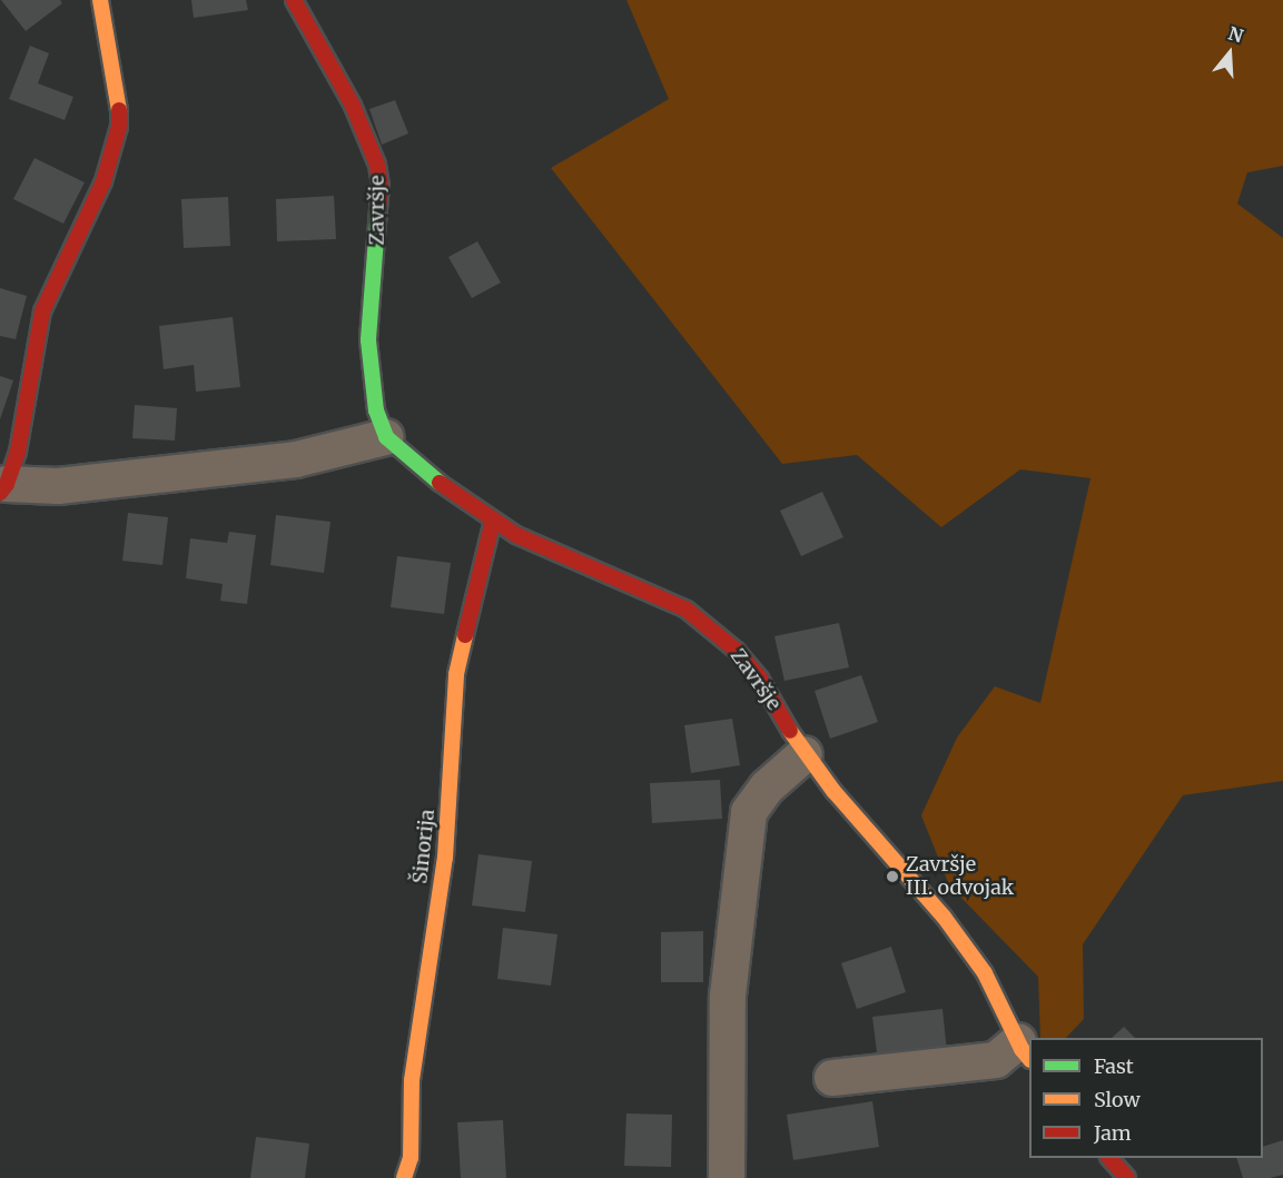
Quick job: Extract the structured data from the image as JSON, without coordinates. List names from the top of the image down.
{
  "streets": {
    "street": ["Završje", "Šinorija"]
  },
  "crossings": [
    ["Završje", "Šinorija"]
  ],
  "places": ["Završje III. odvojak"],
  "legend": ["Fast", "Slow", "Jam"],
  "north": "top"
}
